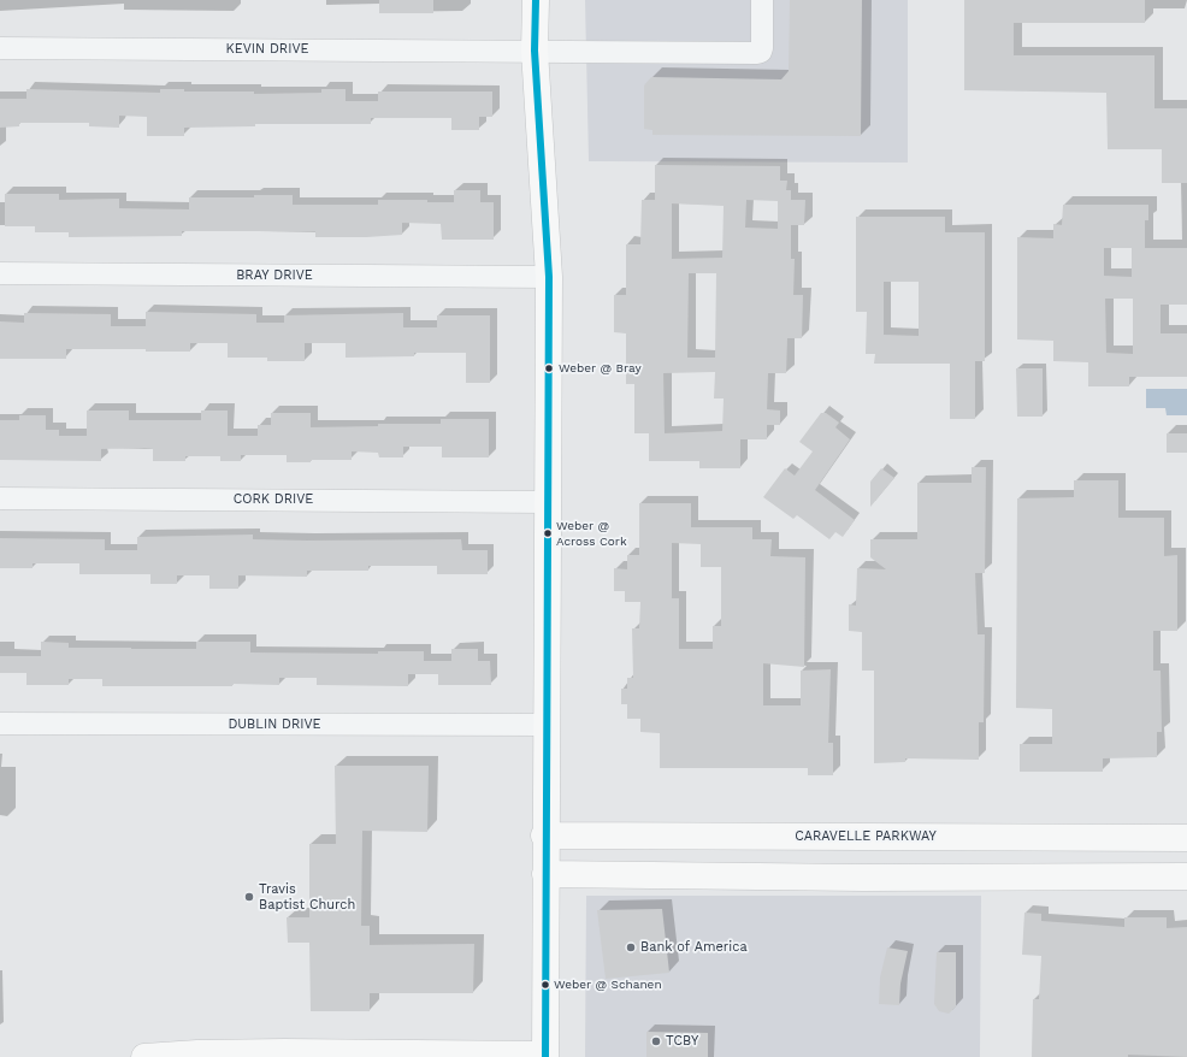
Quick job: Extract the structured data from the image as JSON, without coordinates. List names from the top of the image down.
{
  "streets": {
    "street": [
      "KEVIN DRIVE",
      "BRAY DRIVE",
      "CORK DRIVE",
      "DUBLIN DRIVE",
      "CARAVELLE PARKWAY"
    ]
  },
  "places": [
    "Weber @ Bray",
    "Weber @ Across Cork",
    "Travis Baptist Church",
    "Bank of America",
    "Weber @ Schanen",
    "TCBY"
  ]
}
